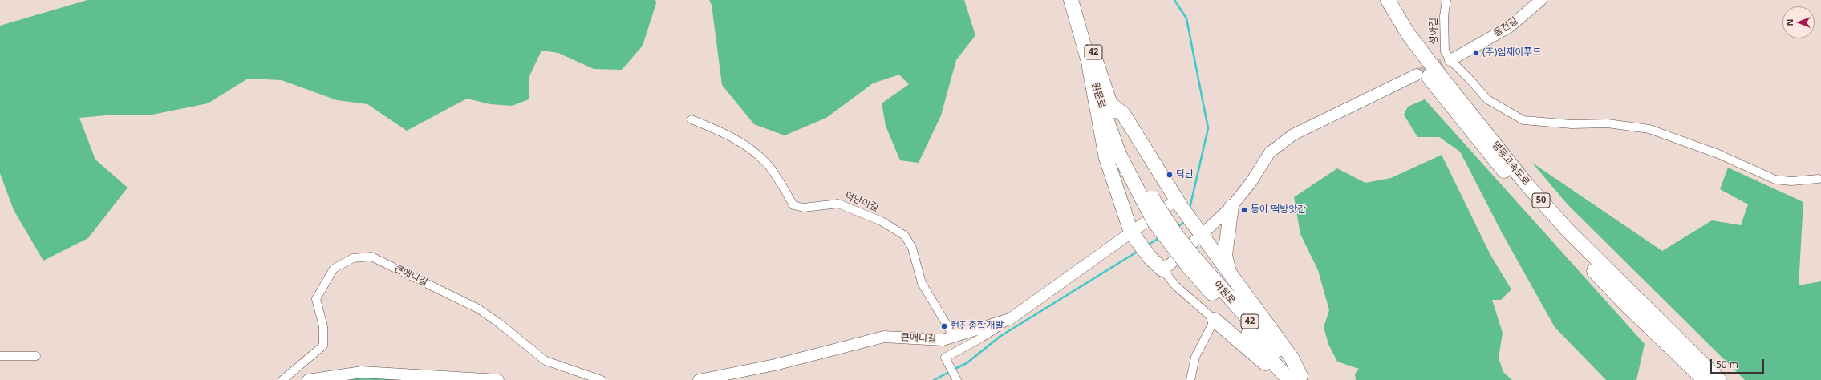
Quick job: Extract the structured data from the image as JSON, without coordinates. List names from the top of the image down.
{
  "streets": {
    "highway": [
      "42",
      "원문로",
      "영동고속도로",
      "50",
      "여원로"
    ],
    "street": [
      "동건길",
      "성아길",
      "덕난이길",
      "큰애니길"
    ]
  },
  "crossings": [
    ["동건길", "성아길"],
    ["원문로", "여원로"],
    ["덕난이길", "큰애니길"]
  ],
  "places": [
    "(주)엠제이푸드",
    "덕난",
    "동아 떡방앗간",
    "현진종합개발"
  ],
  "scale_bar": "50 m",
  "north": "left"
}
